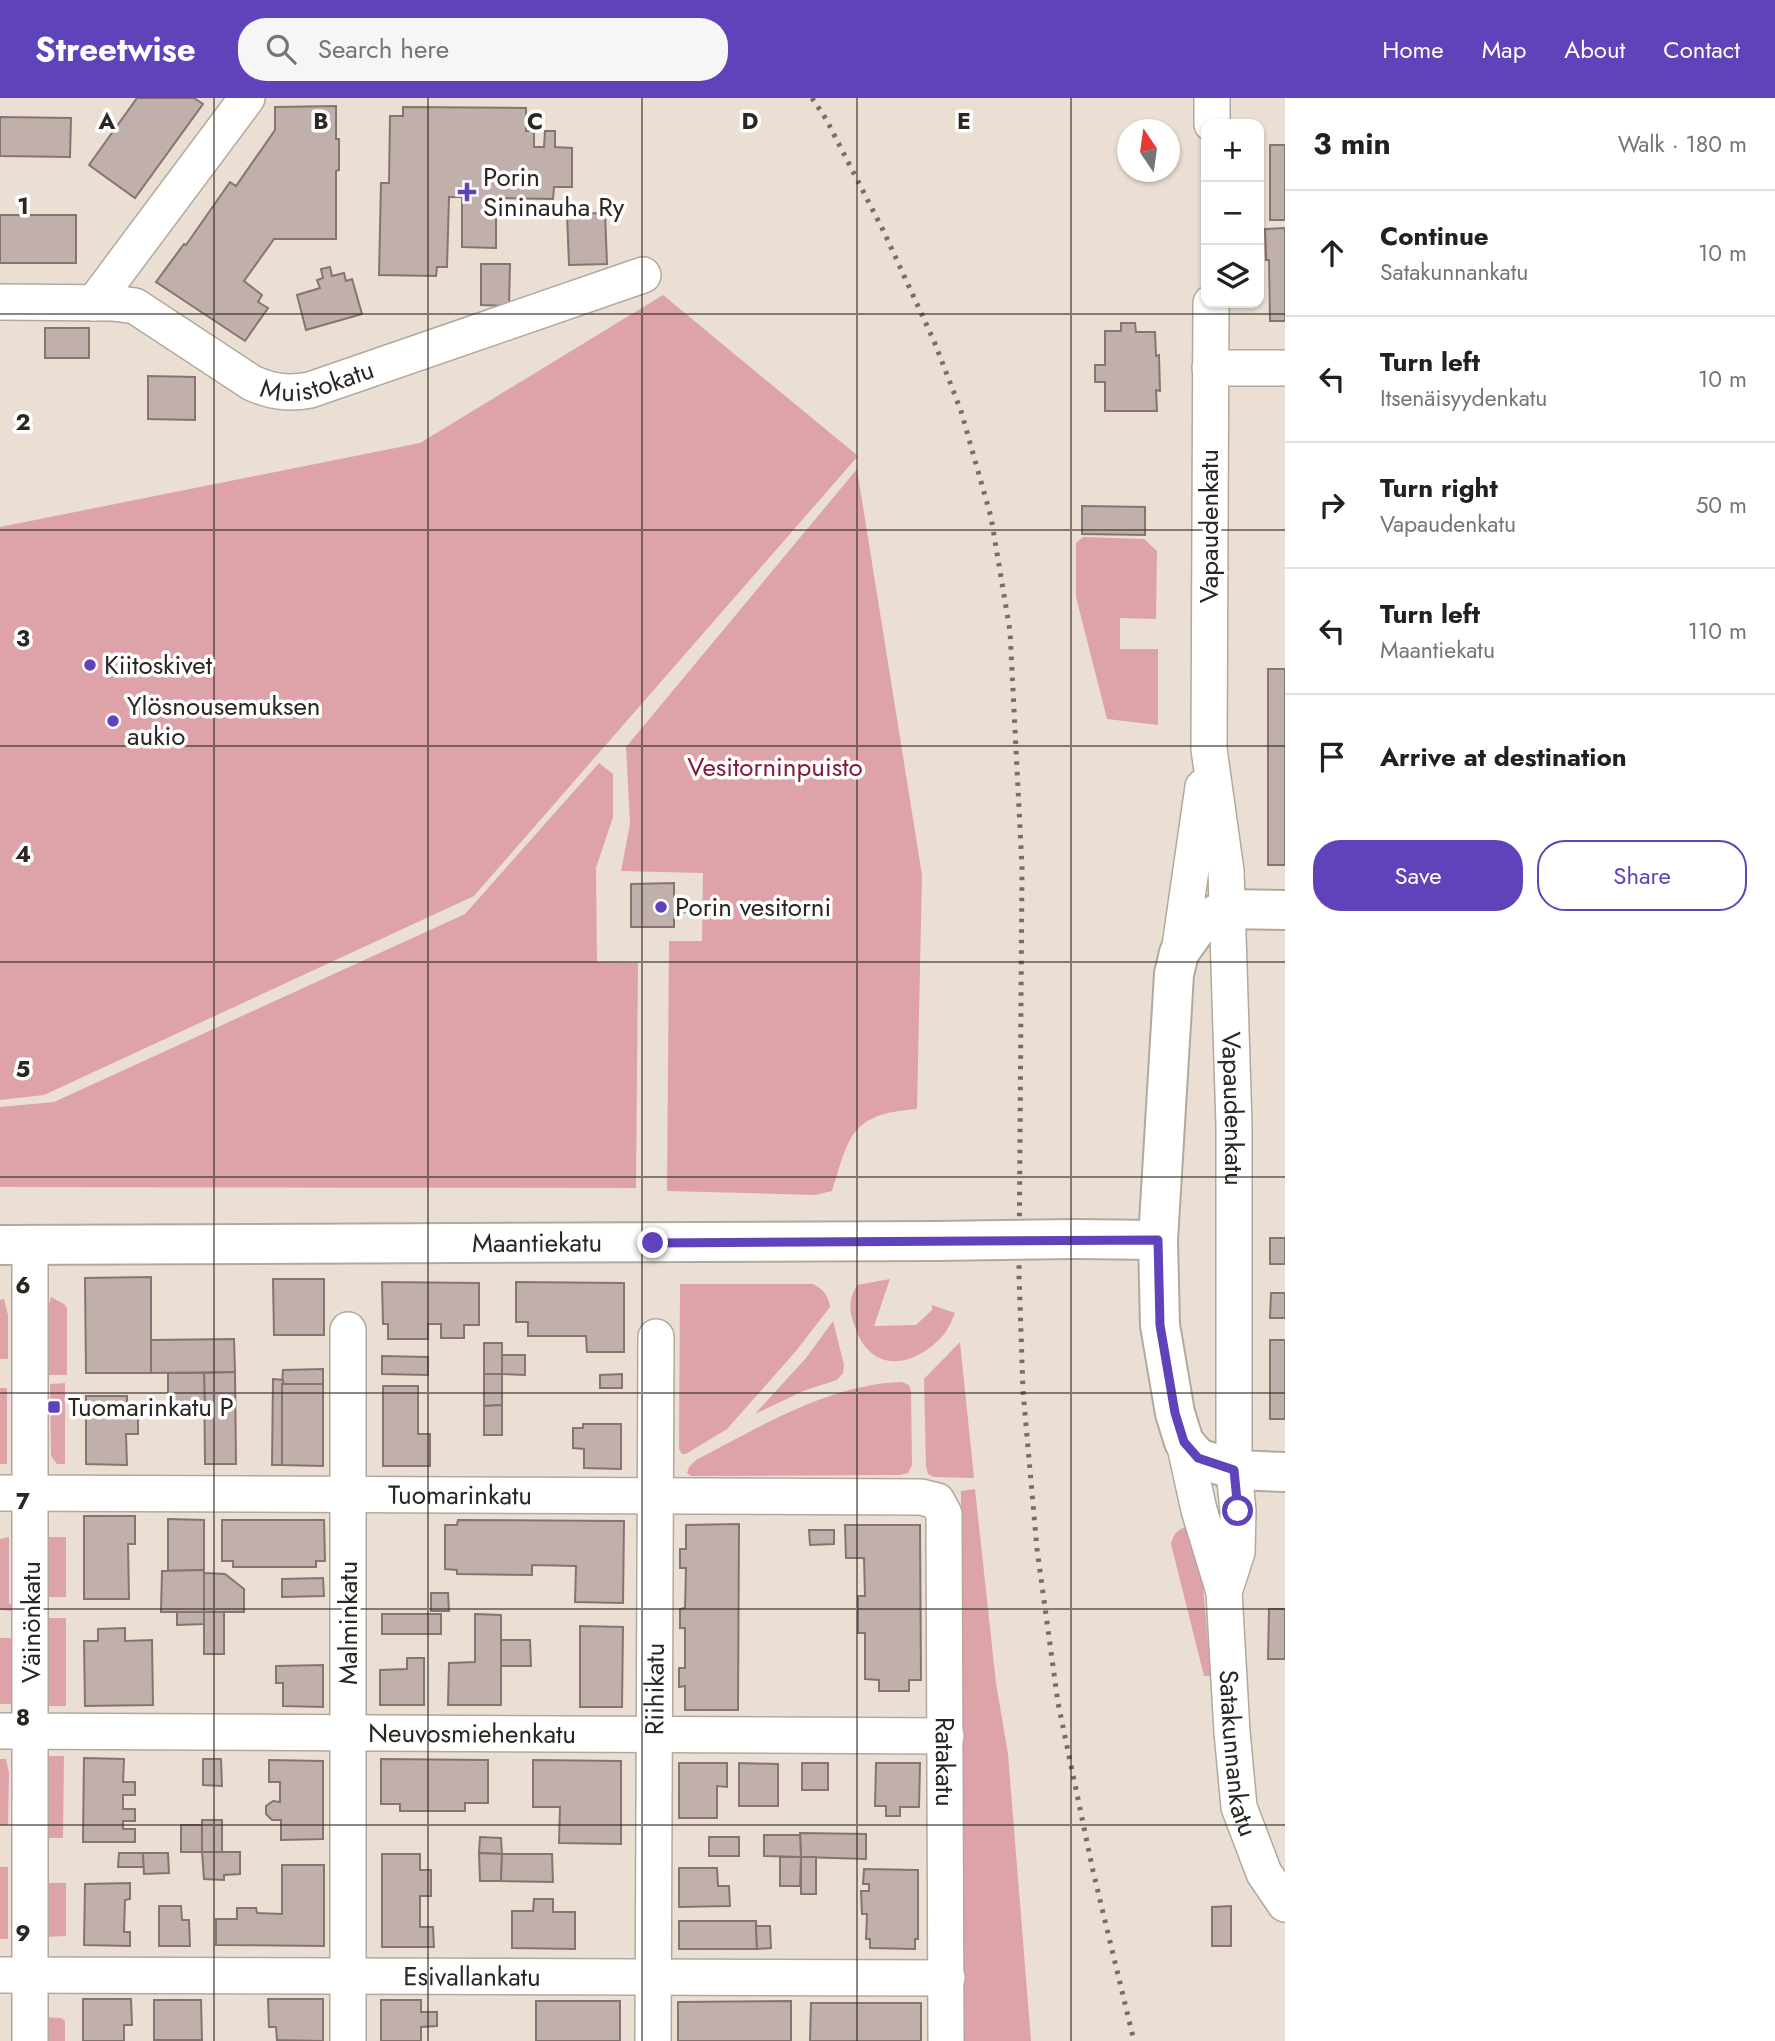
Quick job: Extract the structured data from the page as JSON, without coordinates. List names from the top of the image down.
{
  "streets": {
    "main road": ["Vapaudenkatu", "Maantiekatu"],
    "street": [
      "Muistokatu",
      "Tuomarinkatu",
      "Väinönkatu",
      "Malminkatu",
      "Riihikatu",
      "Neuvosmiehenkatu",
      "Satakunnankatu",
      "Ratakatu",
      "Esivallankatu"
    ]
  },
  "crossings": [
    ["Vapaudenkatu", "Maantiekatu"],
    ["Vapaudenkatu", "Satakunnankatu"],
    ["Maantiekatu", "Väinönkatu"],
    ["Tuomarinkatu", "Väinönkatu"],
    ["Tuomarinkatu", "Malminkatu"],
    ["Tuomarinkatu", "Riihikatu"],
    ["Tuomarinkatu", "Ratakatu"],
    ["Väinönkatu", "Neuvosmiehenkatu"],
    ["Väinönkatu", "Esivallankatu"],
    ["Malminkatu", "Neuvosmiehenkatu"],
    ["Malminkatu", "Esivallankatu"],
    ["Riihikatu", "Neuvosmiehenkatu"],
    ["Riihikatu", "Esivallankatu"],
    ["Neuvosmiehenkatu", "Ratakatu"],
    ["Ratakatu", "Esivallankatu"]
  ],
  "parks": ["Vesitorninpuisto"],
  "places": {
    "health": ["Porin Sininauha Ry"],
    "other": ["Kiitoskivet", "Ylösnousemuksen aukio", "Porin vesitorni"],
    "transit": ["Tuomarinkatu P"]
  },
  "north": "top",
  "page": {
    "header": "Streetwise",
    "search": "Search here",
    "nav": [
      "Home",
      "Map",
      "About",
      "Contact"
    ],
    "heading": ["3 min", "Walk · 180 m"],
    "map_buttons": ["+", "−"],
    "list": [
      ["Continue", "Satakunnankatu", "10 m"],
      ["Turn left", "Itsenäisyydenkatu", "10 m"],
      ["Turn right", "Vapaudenkatu", "50 m"],
      ["Turn left", "Maantiekatu", "110 m"],
      "Arrive at destination"
    ],
    "buttons": ["Save", "Share"]
  },
  "grid": {
    "columns": [
      "A",
      "B",
      "C",
      "D",
      "E"
    ],
    "rows": [
      "1",
      "2",
      "3",
      "4",
      "5",
      "6",
      "7",
      "8",
      "9"
    ]
  }
}
